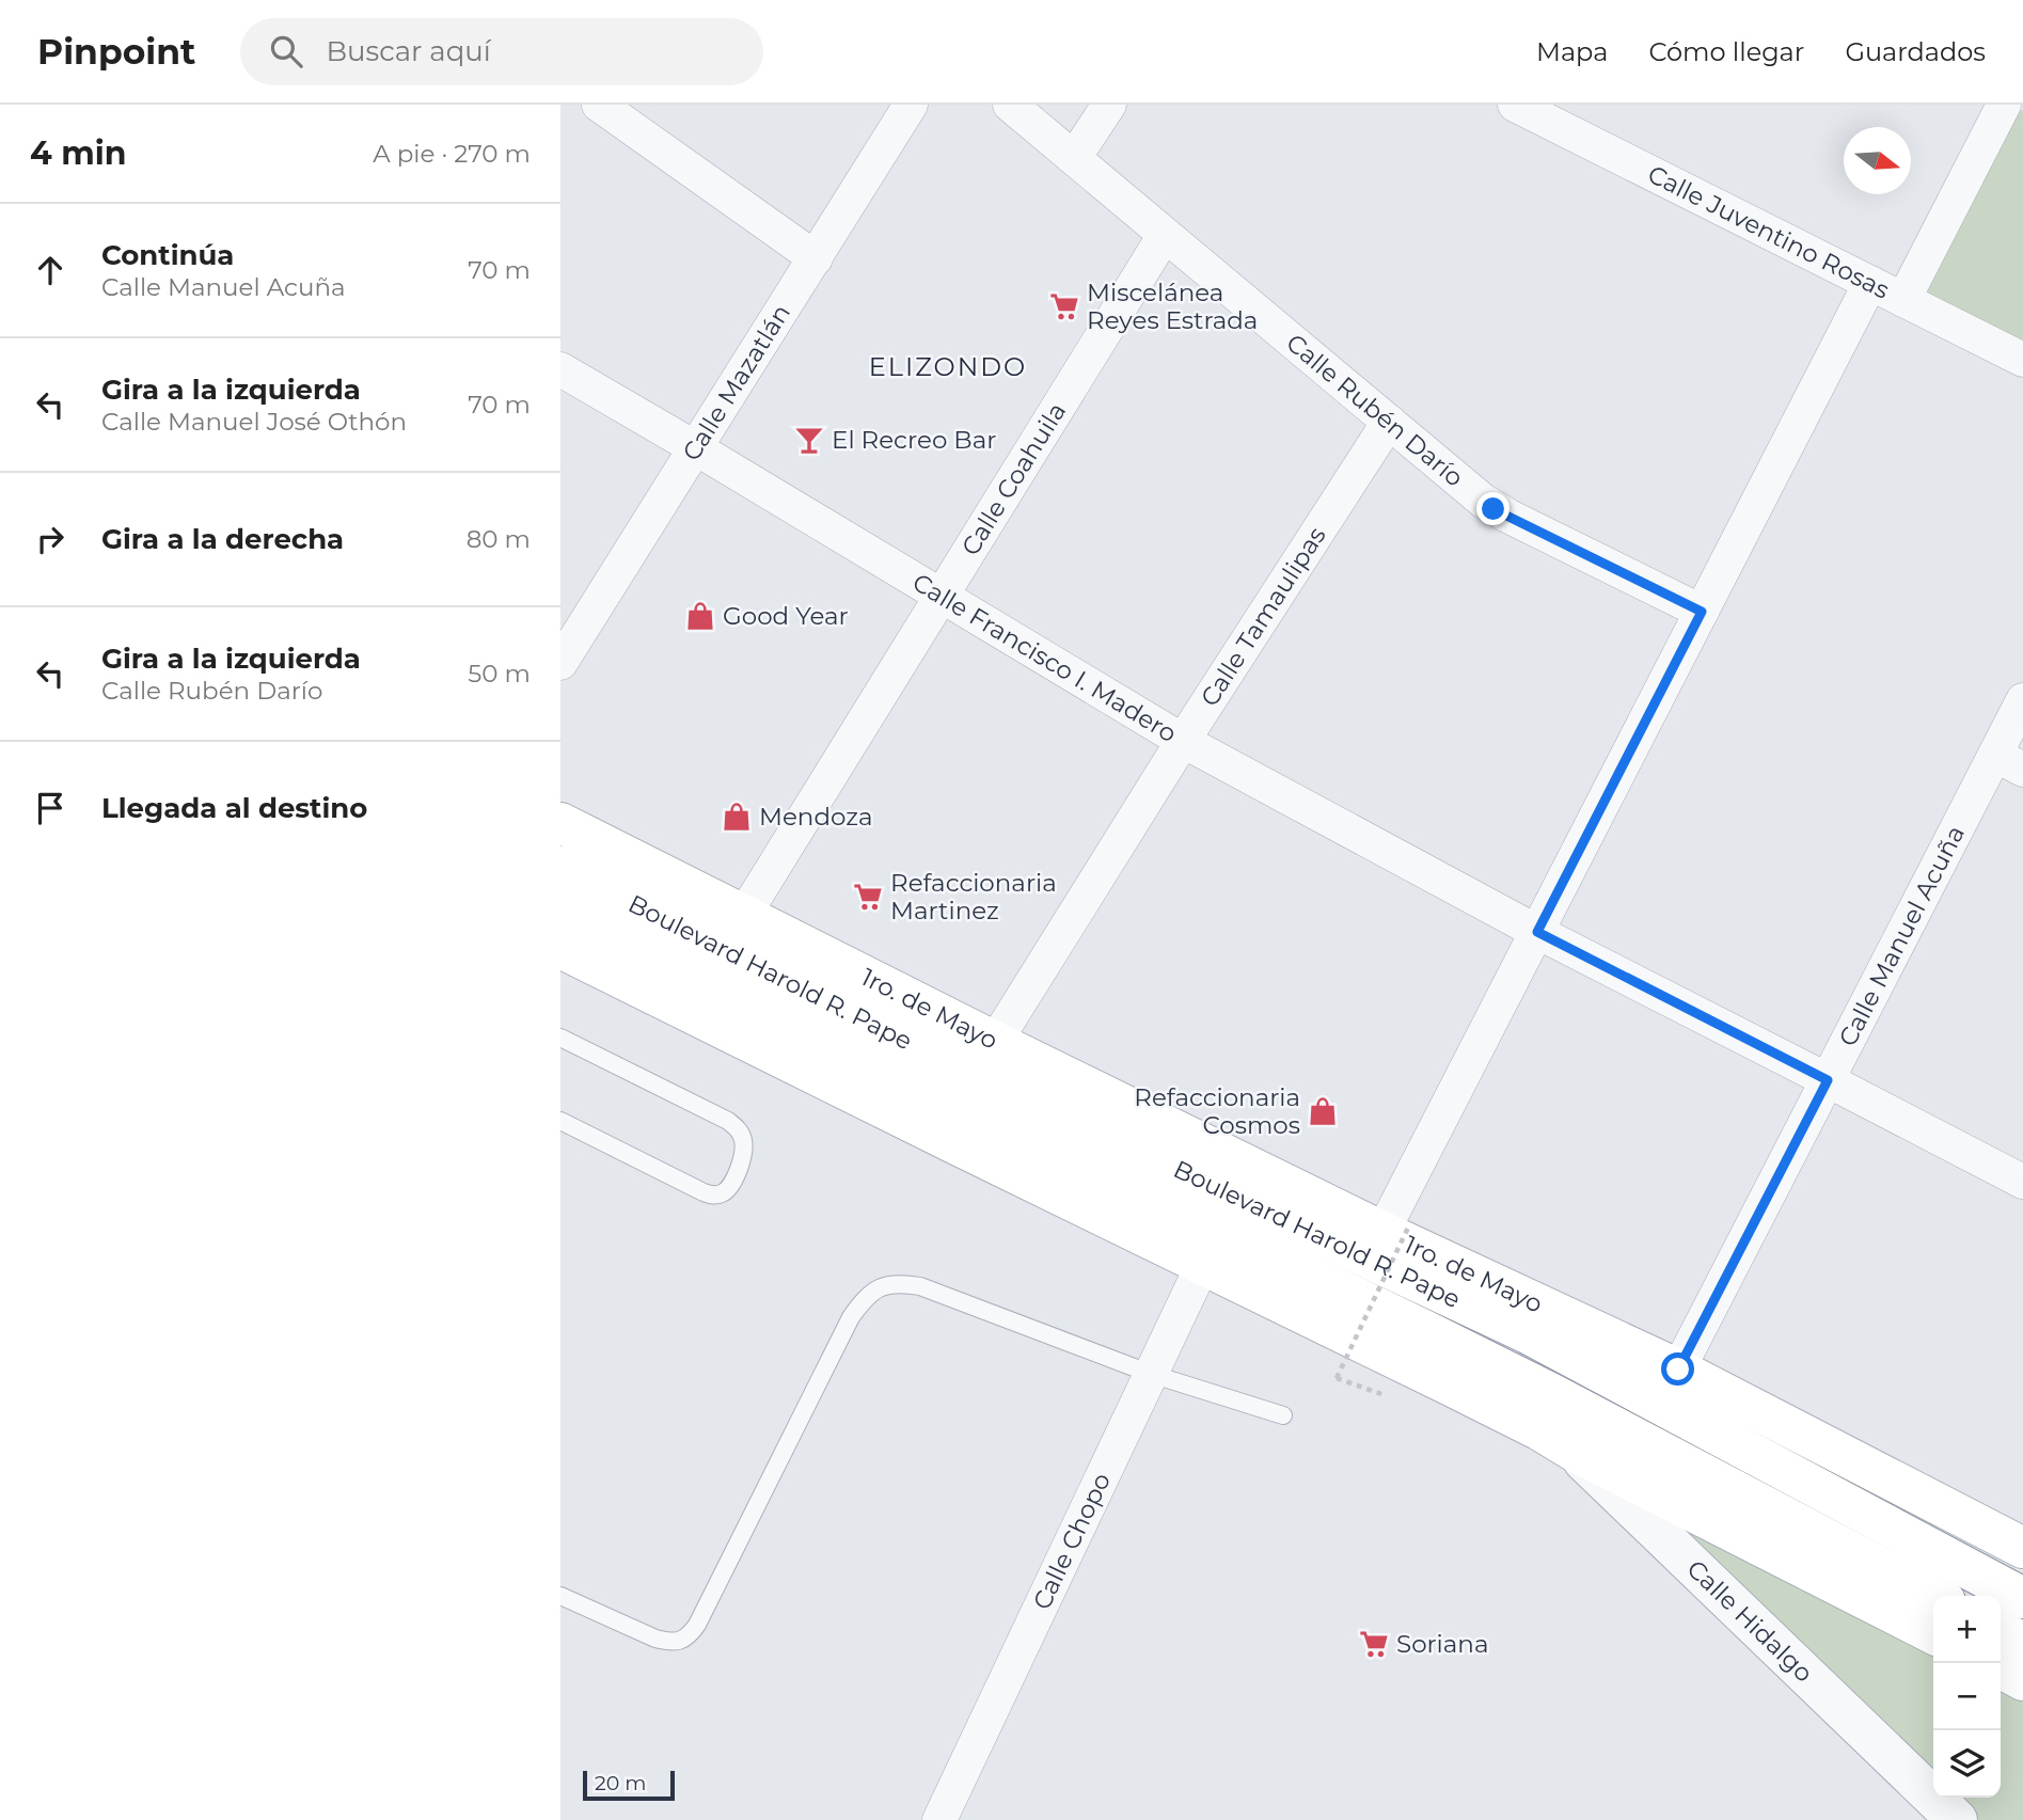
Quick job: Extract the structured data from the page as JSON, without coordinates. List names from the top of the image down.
{
  "streets": {
    "main road": ["Boulevard Harold R. Pape", "1ro. de Mayo", "Calle Hidalgo"],
    "street": [
      "Calle Juventino Rosas",
      "Calle Mazatlán",
      "Calle Rubén Darío",
      "Calle Coahuila",
      "Calle Tamaulipas",
      "Calle Francisco I. Madero",
      "Calle Manuel Acuña",
      "Calle Chopo"
    ]
  },
  "crossings": [
    ["Calle Mazatlán", "Calle Francisco I. Madero"],
    ["Calle Rubén Darío", "Calle Coahuila"],
    ["Calle Rubén Darío", "Calle Tamaulipas"],
    ["Calle Coahuila", "Calle Francisco I. Madero"],
    ["Calle Coahuila", "1ro. de Mayo"],
    ["Calle Tamaulipas", "Calle Francisco I. Madero"],
    ["Calle Tamaulipas", "1ro. de Mayo"],
    ["Calle Francisco I. Madero", "Calle Manuel Acuña"],
    ["Calle Manuel Acuña", "1ro. de Mayo"],
    ["Calle Chopo", "Calle Hidalgo"]
  ],
  "districts": ["ELIZONDO"],
  "places": {
    "supermarket": ["Miscelánea Reyes Estrada", "Refaccionaria Martinez", "Soriana"],
    "bar": ["El Recreo Bar"],
    "shop": ["Good Year", "Mendoza", "Refaccionaria Cosmos"]
  },
  "scale_bar": "20 m",
  "north": "right",
  "page": {
    "header": "Pinpoint",
    "search": "Buscar aquí",
    "nav": ["Mapa", "Cómo llegar", "Guardados"],
    "heading": ["4 min", "A pie · 270 m"],
    "list": [
      ["Continúa", "Calle Manuel Acuña", "70 m"],
      ["Gira a la izquierda", "Calle Manuel José Othón", "70 m"],
      ["Gira a la derecha", "80 m"],
      ["Gira a la izquierda", "Calle Rubén Darío", "50 m"],
      "Llegada al destino"
    ],
    "map_buttons": ["+", "−"],
    "scale": "20 m"
  }
}
